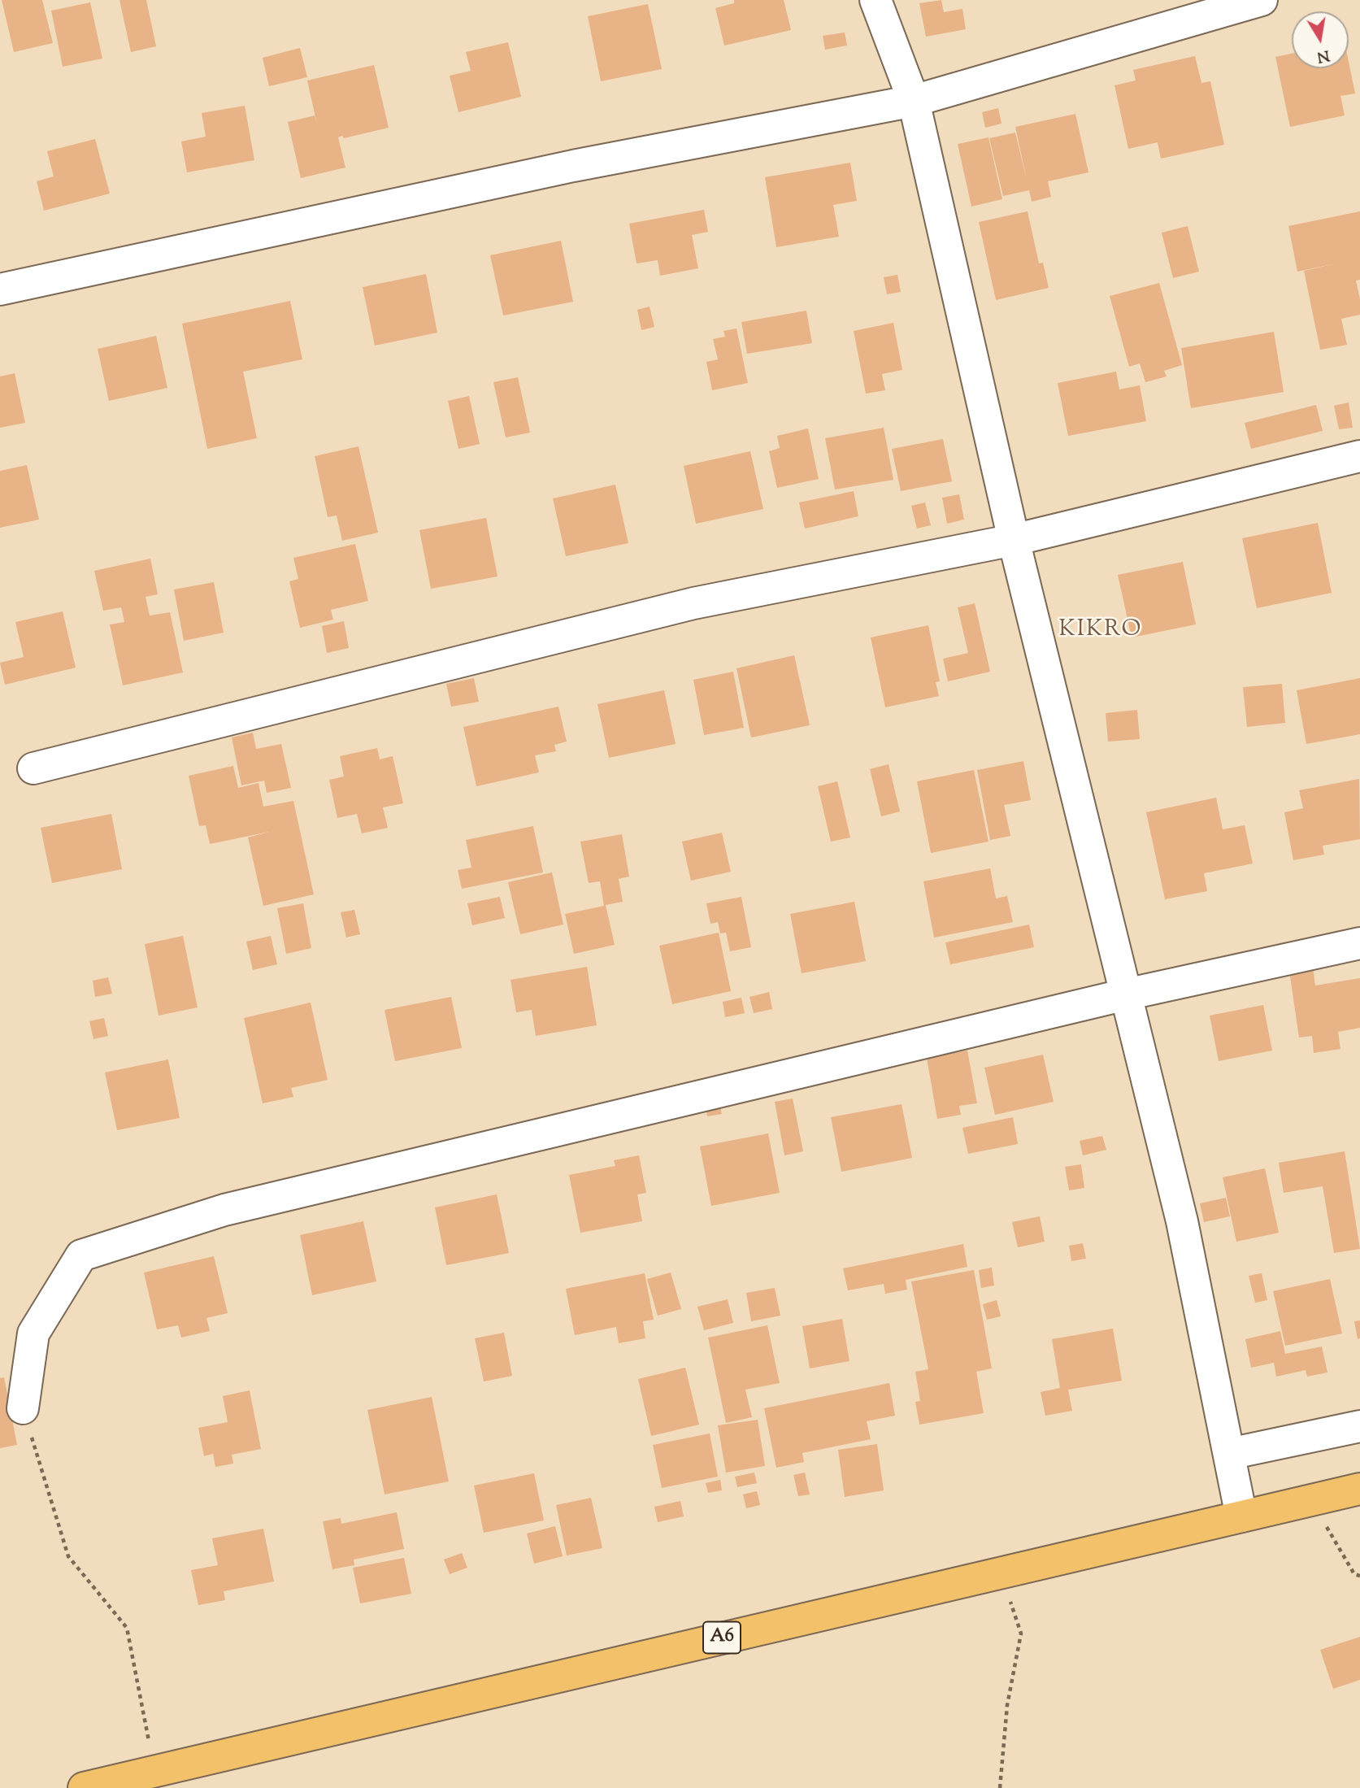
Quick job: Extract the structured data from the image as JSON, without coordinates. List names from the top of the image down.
{
  "streets": {
    "highway": ["A6"]
  },
  "districts": ["KIKRO"],
  "north": "bottom"
}
